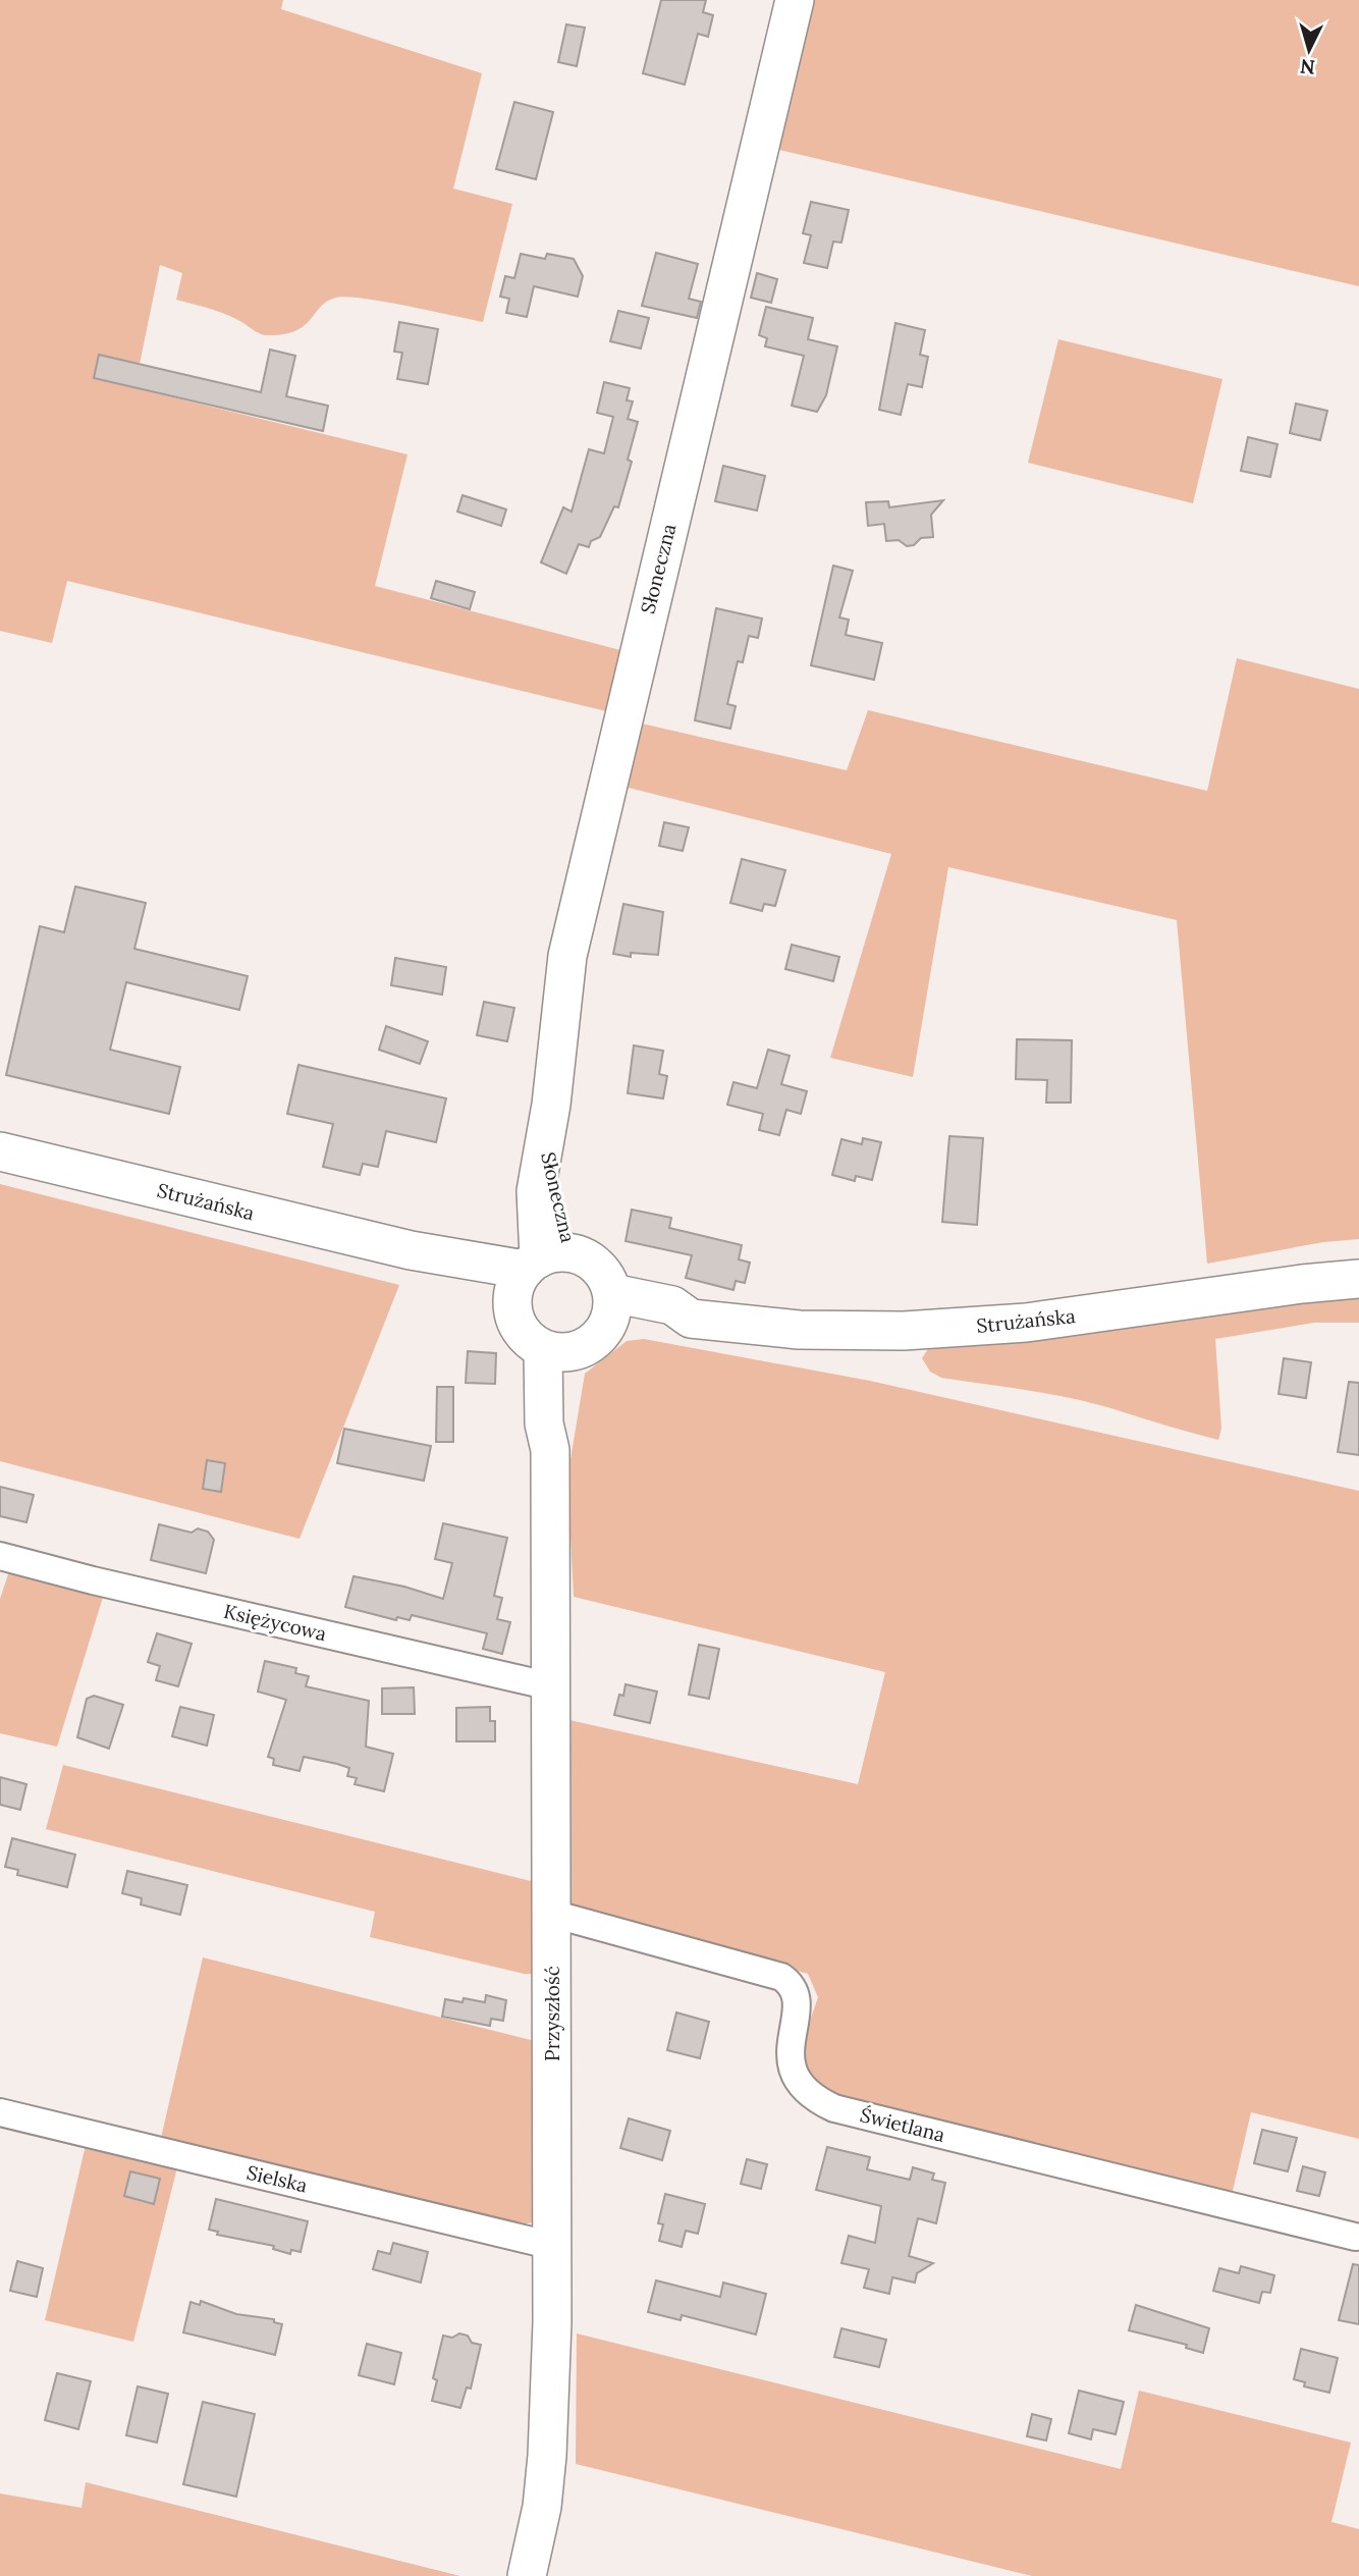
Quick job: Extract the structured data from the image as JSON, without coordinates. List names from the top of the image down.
{
  "streets": {
    "street": [
      "Słoneczna",
      "Strużańska",
      "Księżycowa",
      "Przyszłość",
      "Świetlana",
      "Sielska"
    ]
  },
  "crossings": [
    ["Słoneczna", "Strużańska"],
    ["Słoneczna", "Przyszłość"],
    ["Strużańska", "Przyszłość"],
    ["Księżycowa", "Przyszłość"],
    ["Przyszłość", "Świetlana"],
    ["Przyszłość", "Sielska"]
  ],
  "north": "bottom"
}
